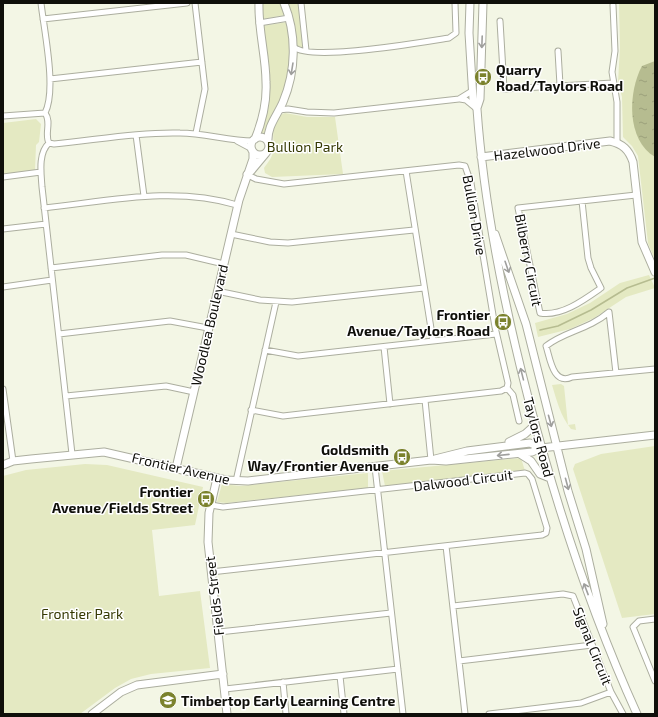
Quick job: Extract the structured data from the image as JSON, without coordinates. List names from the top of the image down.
{
  "streets": {
    "street": [
      "Hazelwood Drive",
      "Bullion Drive",
      "Bilberry Circuit",
      "Woodlea Boulevard",
      "Taylors Road",
      "Frontier Avenue",
      "Dalwood Circuit",
      "Fields Street",
      "Signal Circuit"
    ]
  },
  "crossings": [
    ["Hazelwood Drive", "Bilberry Circuit"],
    ["Hazelwood Drive", "Taylors Road"],
    ["Bullion Drive", "Woodlea Boulevard"],
    ["Woodlea Boulevard", "Frontier Avenue"],
    ["Taylors Road", "Frontier Avenue"],
    ["Frontier Avenue", "Fields Street"]
  ],
  "parks": ["Bullion Park", "Frontier Park"],
  "places": {
    "bus stop": [
      "Quarry Road/Taylors Road",
      "Frontier Avenue/Taylors Road",
      "Goldsmith Way/Frontier Avenue",
      "Frontier Avenue/Fields Street"
    ],
    "school or university": ["Timbertop Early Learning Centre"]
  }
}
